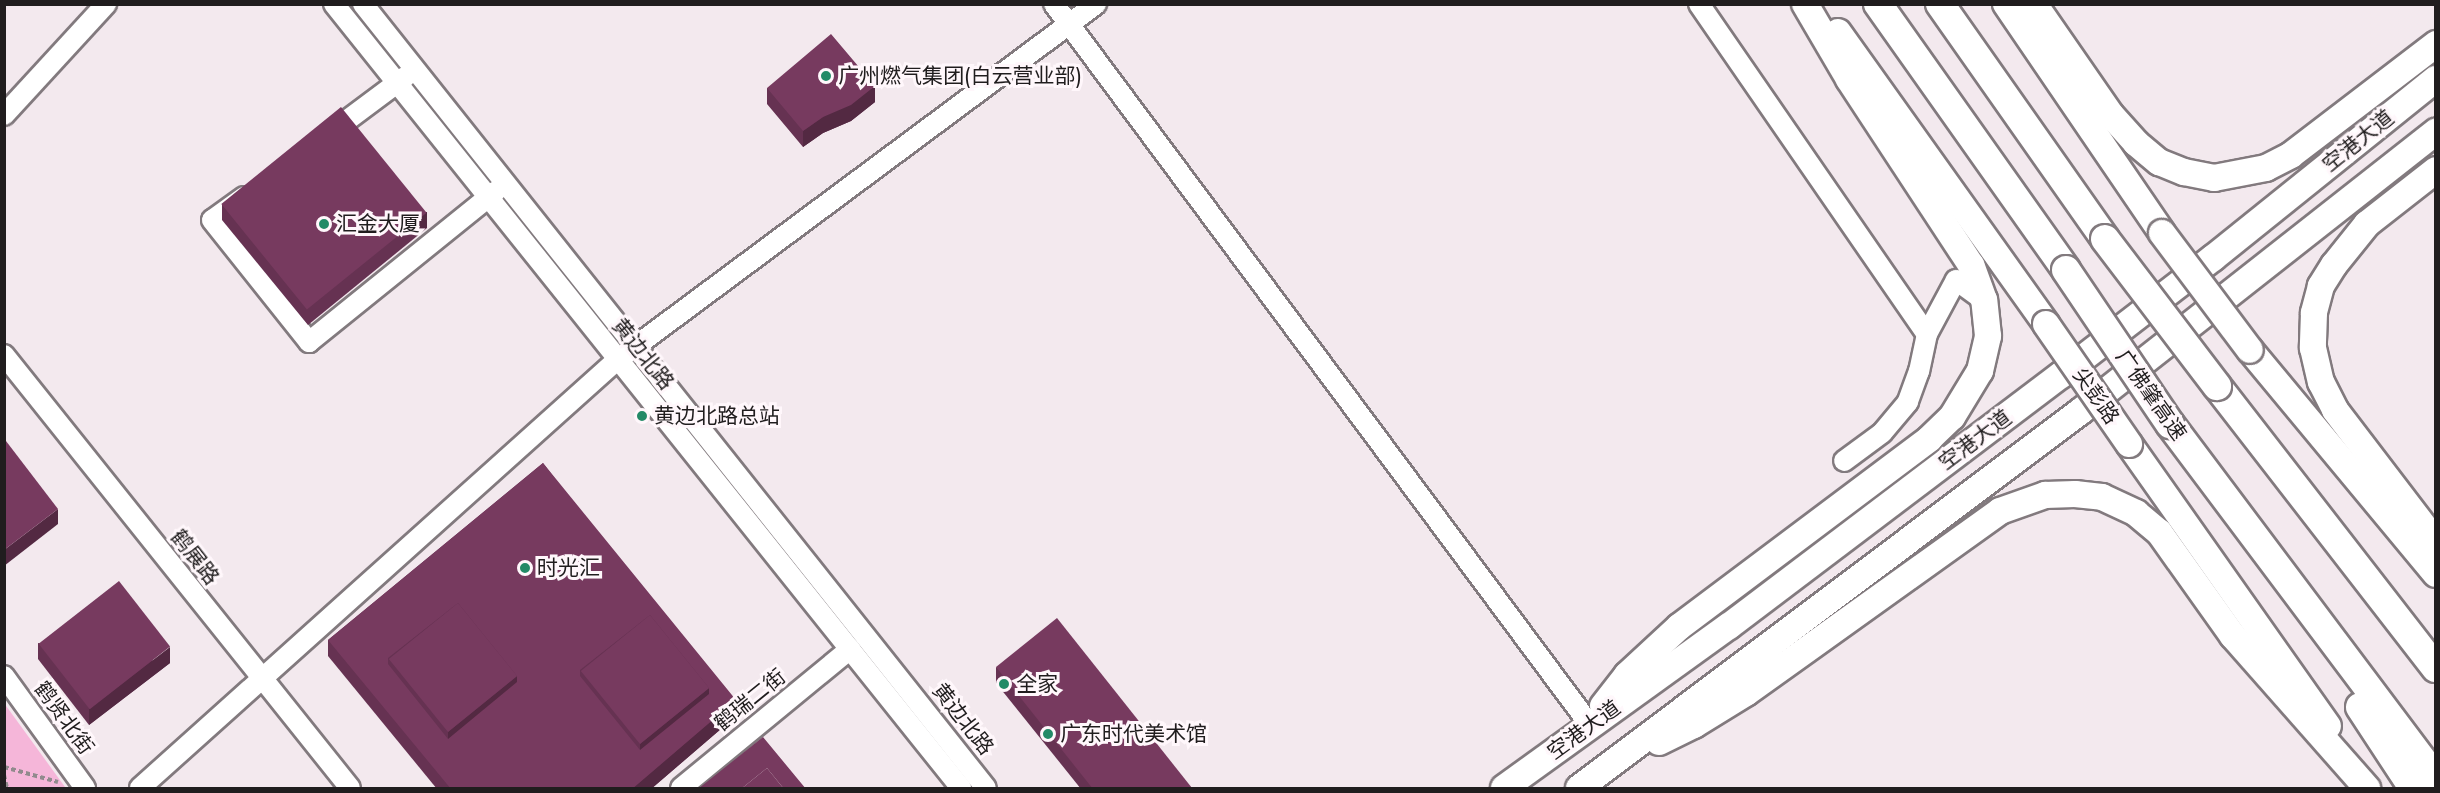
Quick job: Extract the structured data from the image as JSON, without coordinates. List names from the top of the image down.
{
  "streets": {
    "highway": ["广佛肇高速"],
    "main road": ["空港大道", "尖彭路"],
    "street": [
      "黄边北路",
      "鹤展路",
      "鹤瑞二街",
      "鹤贤北街"
    ]
  },
  "crossings": [
    ["黄边北路", "鹤瑞二街"]
  ],
  "places": [
    "广州燃气集团(白云营业部)",
    "汇金大厦",
    "黄边北路总站",
    "时光汇",
    "全家",
    "广东时代美术馆"
  ]
}
